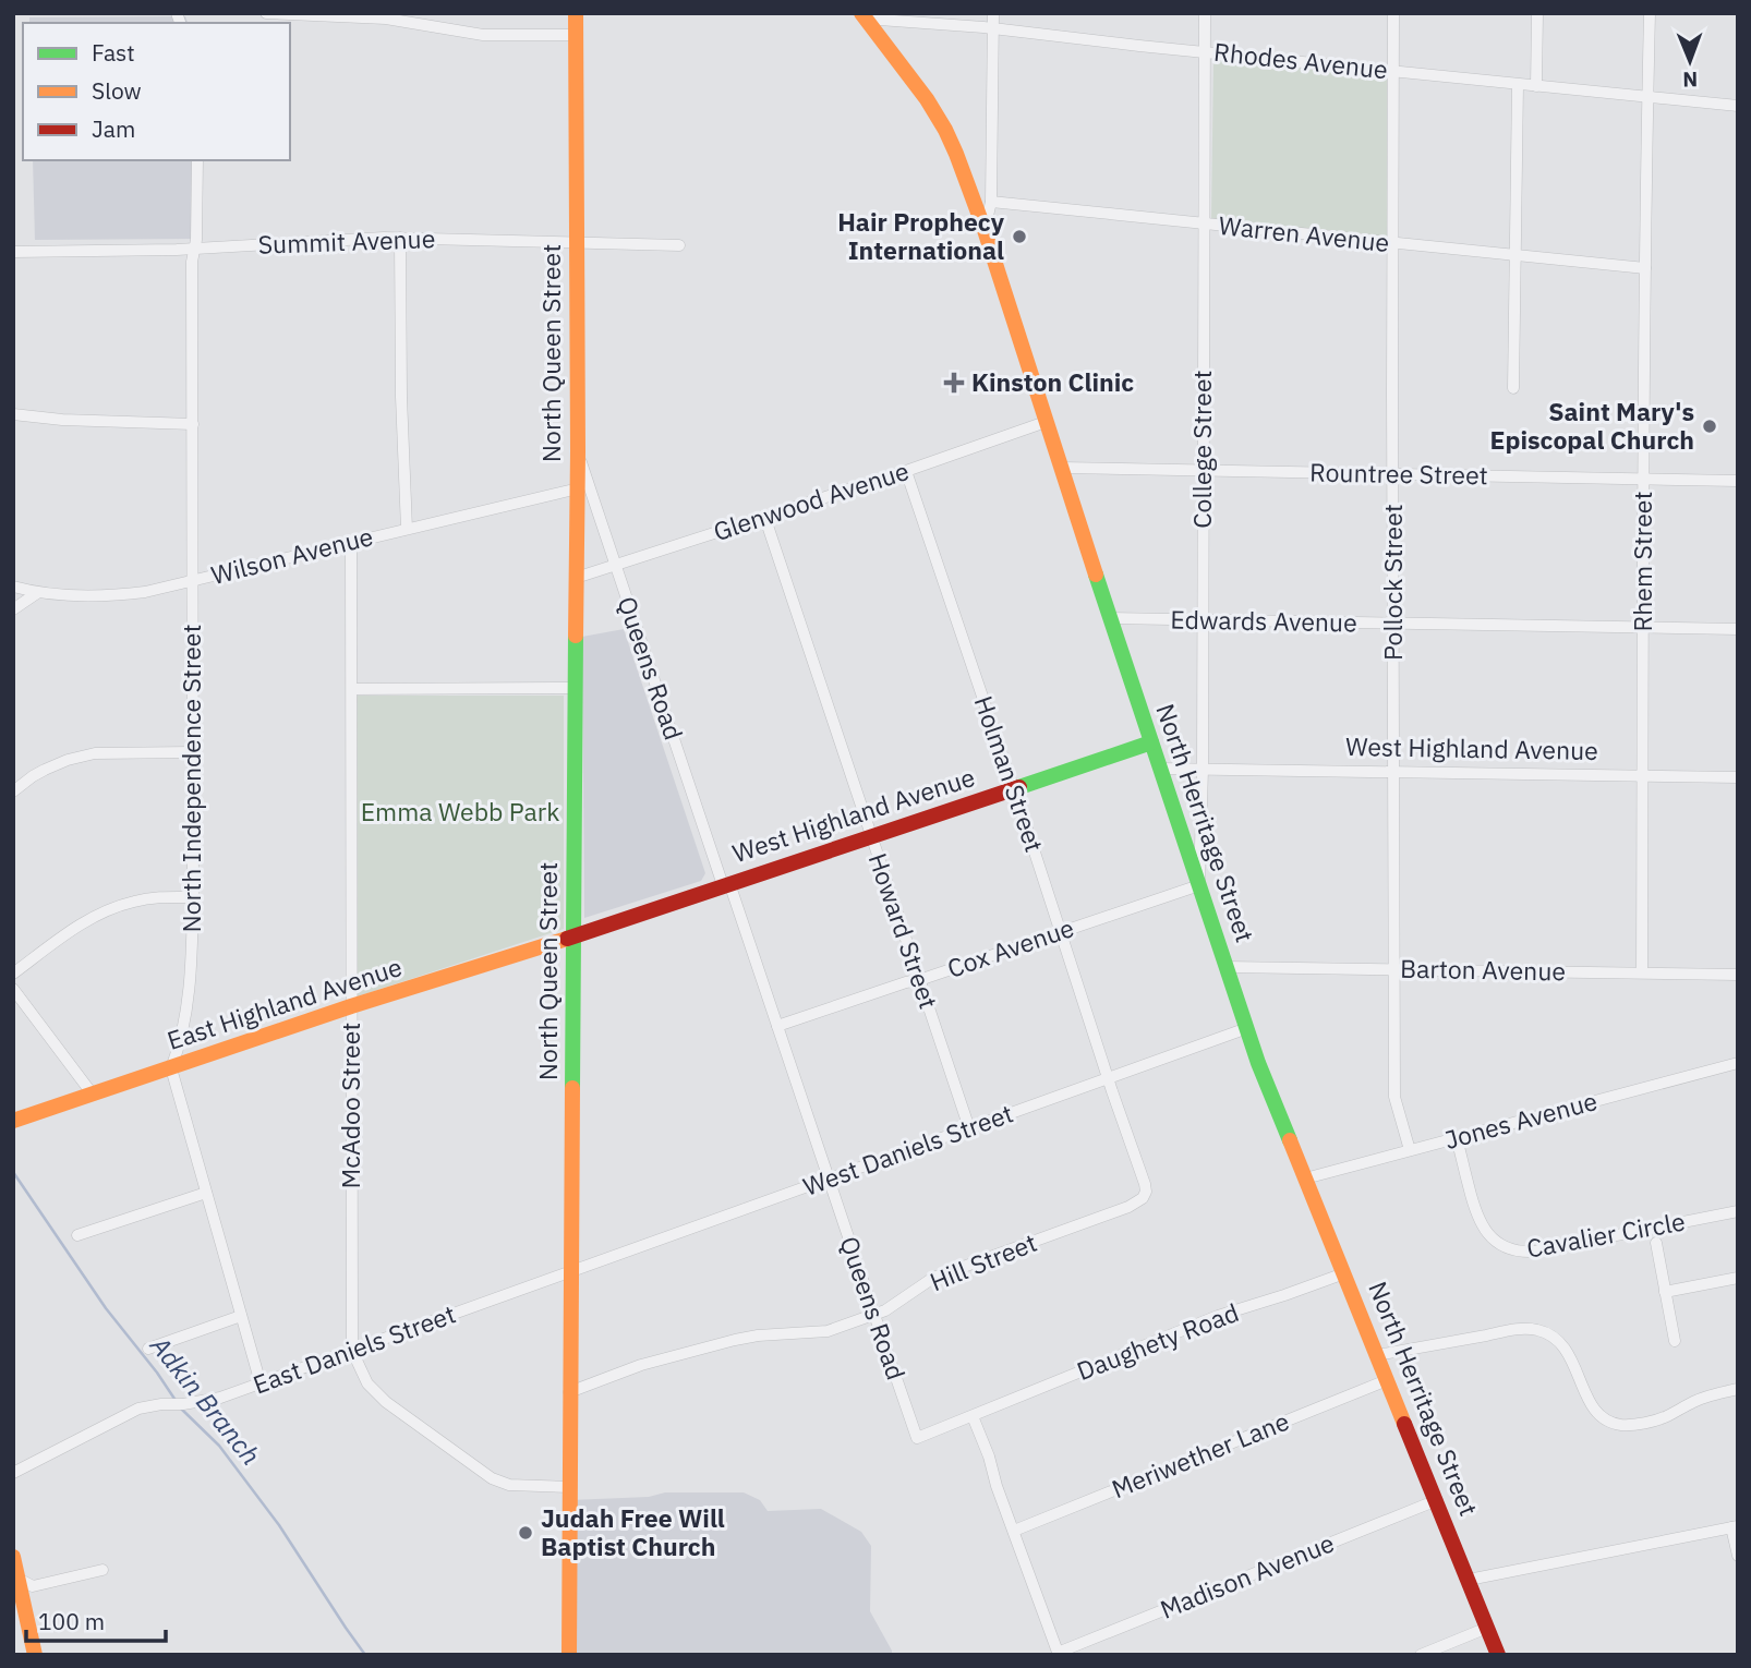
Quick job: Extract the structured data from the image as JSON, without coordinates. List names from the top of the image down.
{
  "streets": {
    "street": [
      "Rhodes Avenue",
      "Warren Avenue",
      "Summit Avenue",
      "North Queen Street",
      "College Street",
      "Rountree Street",
      "Glenwood Avenue",
      "Wilson Avenue",
      "Rhem Street",
      "Pollock Street",
      "Edwards Avenue",
      "Queens Road",
      "West Highland Avenue",
      "Holman Street",
      "North Independence Street",
      "North Herritage Street",
      "Howard Street",
      "Cox Avenue",
      "Barton Avenue",
      "East Highland Avenue",
      "McAdoo Street",
      "Jones Avenue",
      "West Daniels Street",
      "Cavalier Circle",
      "Hill Street",
      "Daughety Road",
      "East Daniels Street",
      "Meriwether Lane",
      "Madison Avenue"
    ]
  },
  "crossings": [
    ["Rhodes Avenue", "College Street"],
    ["Rhodes Avenue", "Rhem Street"],
    ["Rhodes Avenue", "Pollock Street"],
    ["Rhodes Avenue", "North Herritage Street"],
    ["Warren Avenue", "College Street"],
    ["Warren Avenue", "Rhem Street"],
    ["Warren Avenue", "Pollock Street"],
    ["Summit Avenue", "North Queen Street"],
    ["Summit Avenue", "North Independence Street"],
    ["North Queen Street", "Glenwood Avenue"],
    ["North Queen Street", "Queens Road"],
    ["North Queen Street", "West Highland Avenue"],
    ["North Queen Street", "East Highland Avenue"],
    ["North Queen Street", "McAdoo Street"],
    ["North Queen Street", "West Daniels Street"],
    ["North Queen Street", "Hill Street"],
    ["North Queen Street", "East Daniels Street"],
    ["College Street", "Rountree Street"],
    ["College Street", "Edwards Avenue"],
    ["College Street", "West Highland Avenue"],
    ["College Street", "North Herritage Street"],
    ["College Street", "Cox Avenue"],
    ["Rountree Street", "Rhem Street"],
    ["Rountree Street", "Pollock Street"],
    ["Rountree Street", "North Herritage Street"],
    ["Glenwood Avenue", "Queens Road"],
    ["Glenwood Avenue", "Holman Street"],
    ["Glenwood Avenue", "North Herritage Street"],
    ["Glenwood Avenue", "Howard Street"],
    ["Wilson Avenue", "North Independence Street"],
    ["Wilson Avenue", "McAdoo Street"],
    ["Rhem Street", "Edwards Avenue"],
    ["Rhem Street", "West Highland Avenue"],
    ["Rhem Street", "Barton Avenue"],
    ["Pollock Street", "Edwards Avenue"],
    ["Pollock Street", "West Highland Avenue"],
    ["Pollock Street", "Barton Avenue"],
    ["Pollock Street", "Jones Avenue"],
    ["Edwards Avenue", "North Herritage Street"],
    ["Queens Road", "West Highland Avenue"],
    ["Queens Road", "Cox Avenue"],
    ["Queens Road", "West Daniels Street"],
    ["Queens Road", "Hill Street"],
    ["Queens Road", "Daughety Road"],
    ["West Highland Avenue", "Holman Street"],
    ["West Highland Avenue", "North Herritage Street"],
    ["West Highland Avenue", "Howard Street"],
    ["West Highland Avenue", "East Highland Avenue"],
    ["Holman Street", "Cox Avenue"],
    ["Holman Street", "West Daniels Street"],
    ["Holman Street", "Hill Street"],
    ["North Independence Street", "East Highland Avenue"],
    ["North Herritage Street", "Cox Avenue"],
    ["North Herritage Street", "Barton Avenue"],
    ["North Herritage Street", "Jones Avenue"],
    ["North Herritage Street", "West Daniels Street"],
    ["North Herritage Street", "Daughety Road"],
    ["North Herritage Street", "Meriwether Lane"],
    ["North Herritage Street", "Madison Avenue"],
    ["Howard Street", "Cox Avenue"],
    ["Howard Street", "West Daniels Street"],
    ["East Highland Avenue", "McAdoo Street"],
    ["McAdoo Street", "East Daniels Street"],
    ["Jones Avenue", "Cavalier Circle"],
    ["West Daniels Street", "Hill Street"],
    ["West Daniels Street", "East Daniels Street"]
  ],
  "water": ["Adkin Branch"],
  "parks": ["Emma Webb Park"],
  "places": {
    "other": ["Hair Prophecy International", "Saint Mary's Episcopal Church", "Judah Free Will Baptist Church"],
    "health": ["Kinston Clinic"]
  },
  "legend": ["Fast", "Slow", "Jam"],
  "scale_bar": "100 m",
  "north": "bottom"
}
